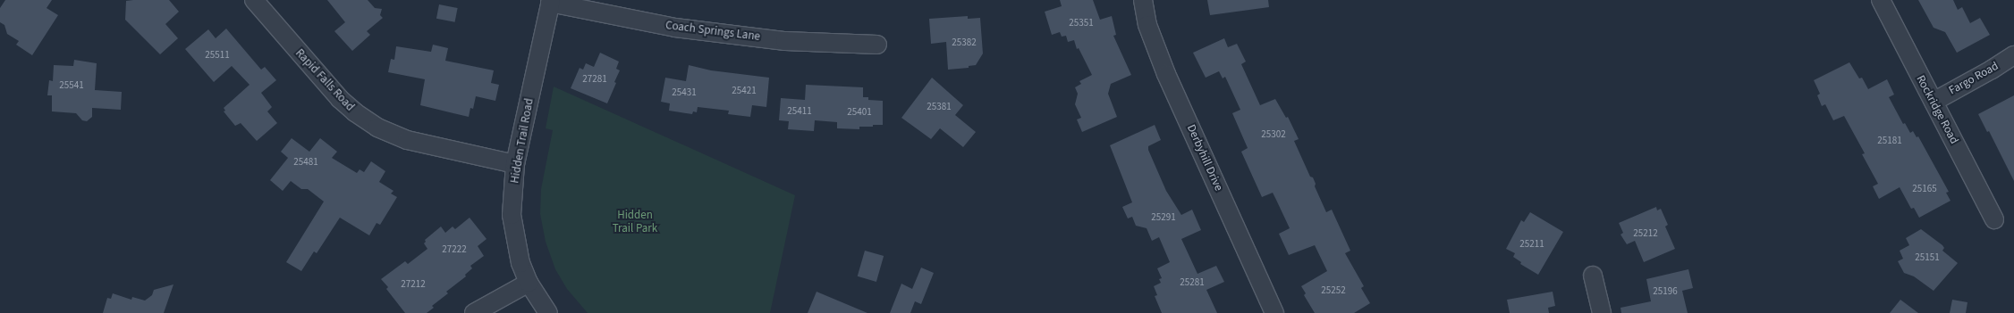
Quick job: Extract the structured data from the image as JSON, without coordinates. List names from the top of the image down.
{
  "streets": {
    "street": [
      "Coach Springs Lane",
      "Fargo Road",
      "Rapid Falls Road",
      "Rockridge Road",
      "Hidden Trail Road",
      "Derbyhill Drive"
    ]
  },
  "crossings": [
    ["Coach Springs Lane", "Hidden Trail Road"],
    ["Fargo Road", "Rockridge Road"],
    ["Rapid Falls Road", "Hidden Trail Road"]
  ],
  "parks": ["Hidden Trail Park"],
  "house_numbers": [
    "25351",
    "25382",
    "25511",
    "27281",
    "25541",
    "25421",
    "25431",
    "25381",
    "25411",
    "25401",
    "25302",
    "25181",
    "25481",
    "25165",
    "25291",
    "25212",
    "25211",
    "27222",
    "25151",
    "25281",
    "27212",
    "25252",
    "25196"
  ]
}
